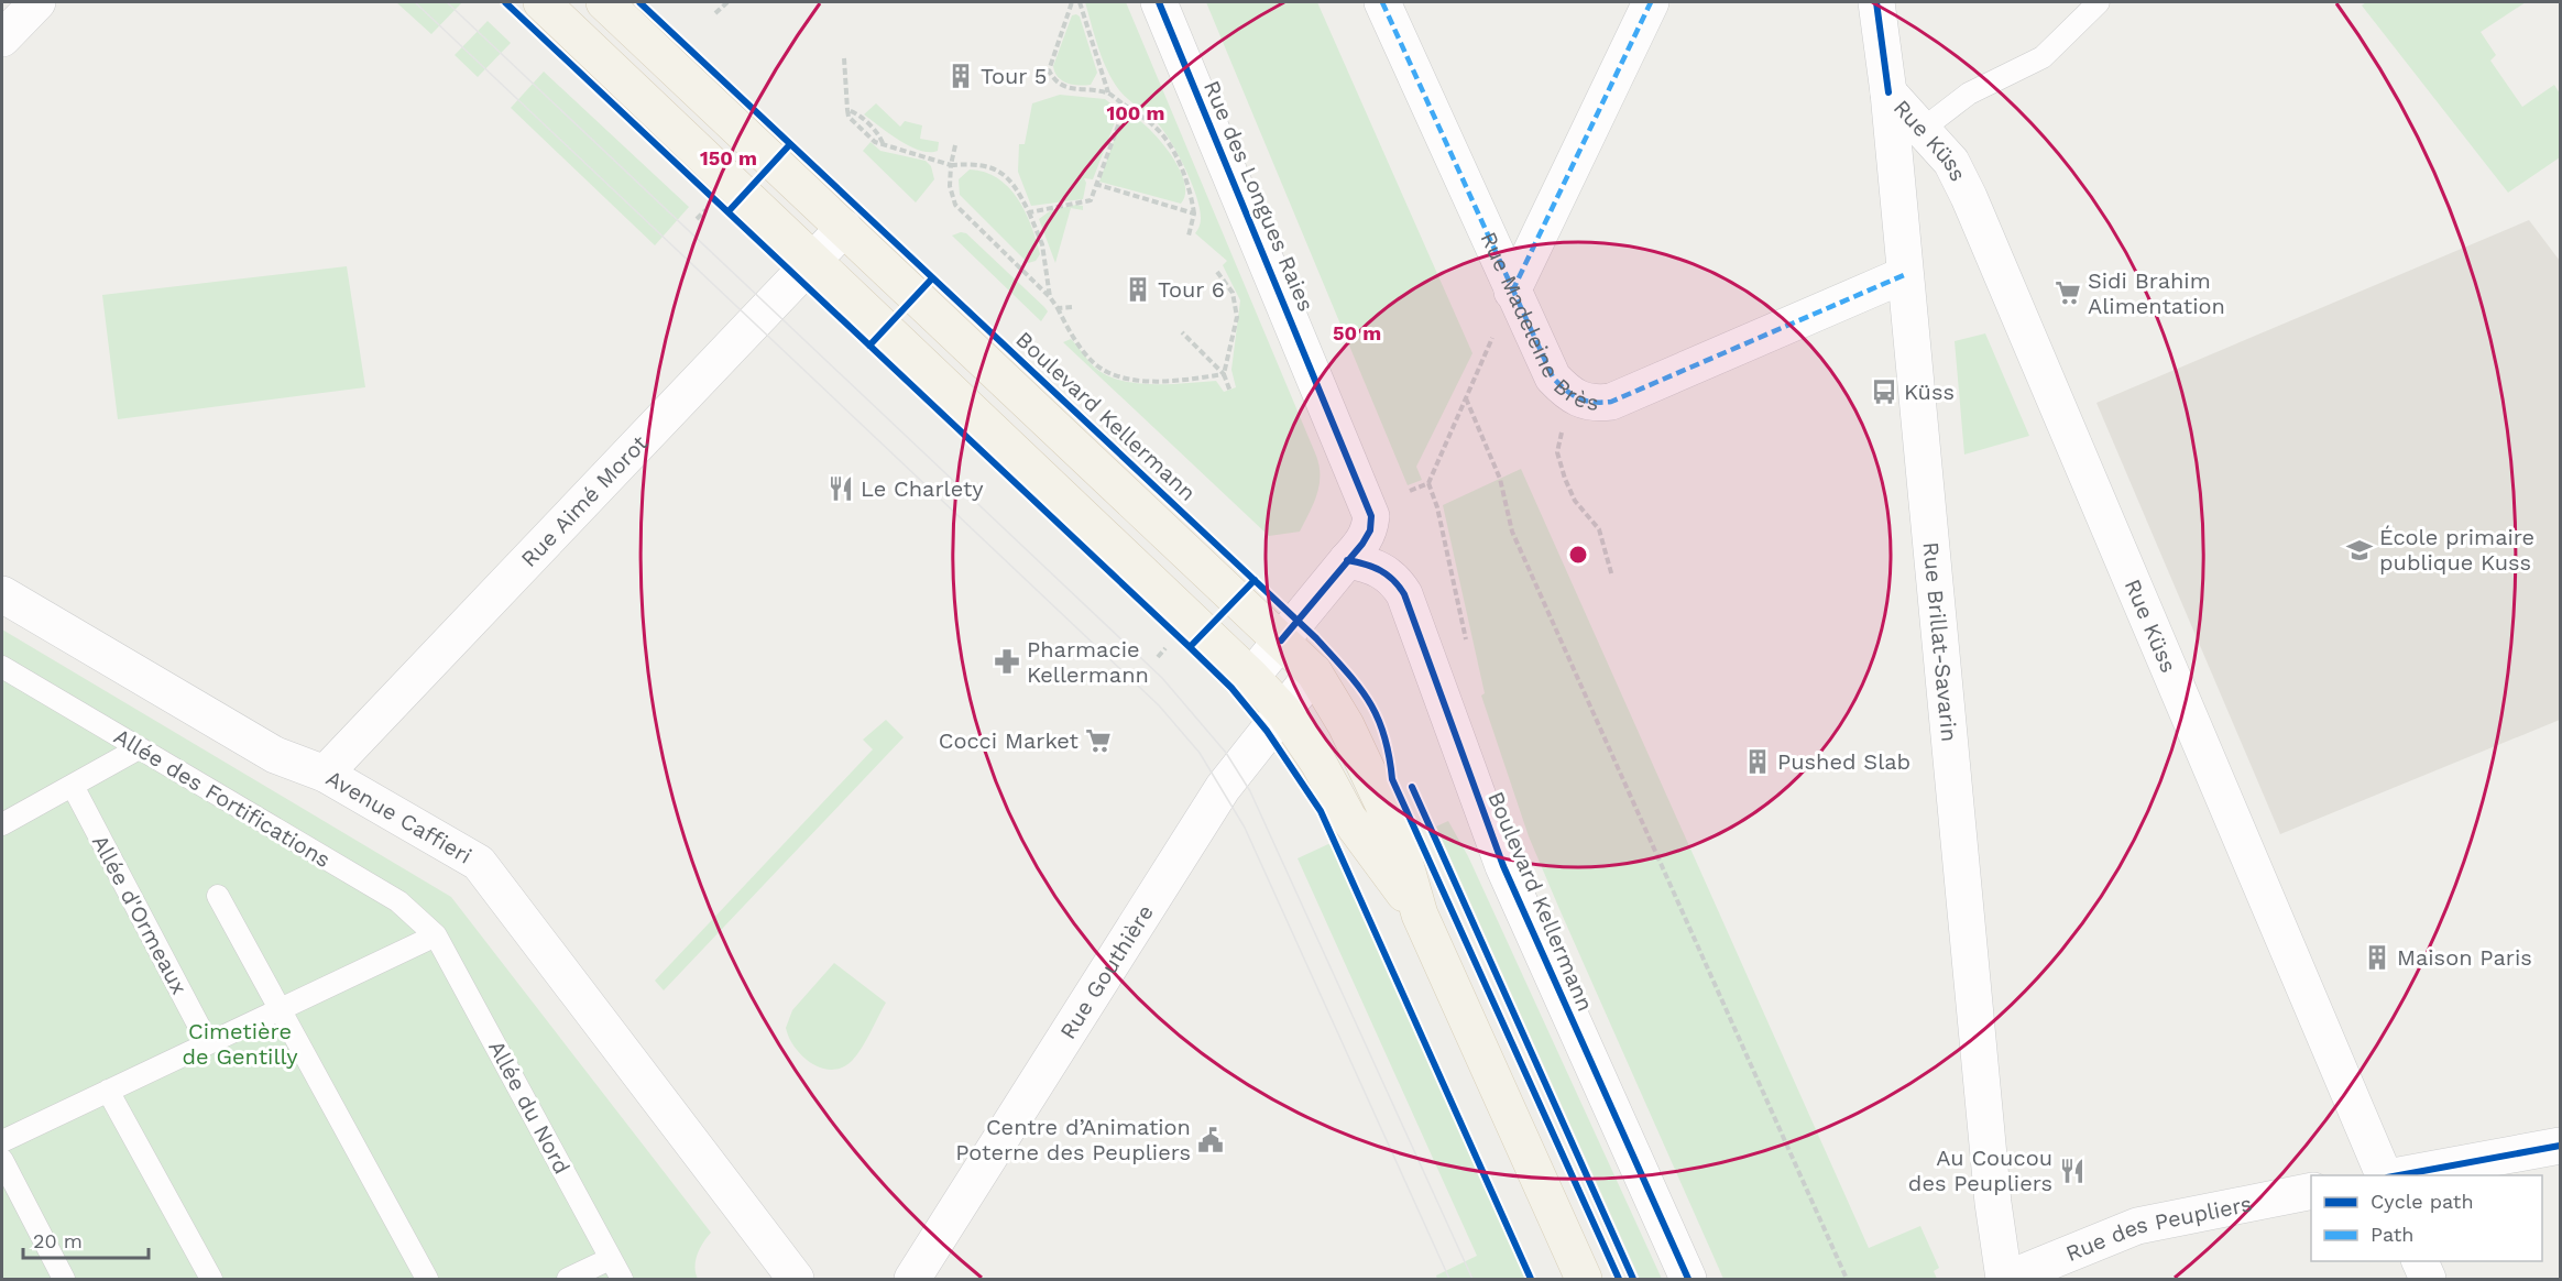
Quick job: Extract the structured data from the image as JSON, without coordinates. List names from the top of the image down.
{
  "streets": {
    "main road": ["Boulevard Kellermann"],
    "street": [
      "Rue Küss",
      "Rue des Longues Raies",
      "Rue Madeleine Brès",
      "Rue Aimé Morot",
      "Rue Brillat-Savarin",
      "Avenue Caffieri",
      "Rue Gouthière",
      "Rue des Peupliers"
    ],
    "lane": ["Allée des Fortifications", "Allée d'Ormeaux", "Allée du Nord"]
  },
  "crossings": [
    ["Rue Küss", "Rue Brillat-Savarin"],
    ["Rue des Longues Raies", "Boulevard Kellermann"],
    ["Rue Madeleine Brès", "Rue Brillat-Savarin"],
    ["Boulevard Kellermann", "Rue Aimé Morot"],
    ["Boulevard Kellermann", "Rue Gouthière"],
    ["Rue Aimé Morot", "Avenue Caffieri"],
    ["Rue Brillat-Savarin", "Rue des Peupliers"],
    ["Allée des Fortifications", "Allée du Nord"]
  ],
  "parks": ["Cimetière de Gentilly"],
  "places": {
    "building": [
      "Tour 5",
      "Tour 6",
      "Pushed Slab",
      "Maison Paris"
    ],
    "supermarket": ["Sidi Brahim Alimentation", "Cocci Market"],
    "bus stop": ["Küss"],
    "restaurant": ["Le Charlety", "Au Coucou des Peupliers"],
    "school or university": ["École primaire publique Kuss"],
    "pharmacy": ["Pharmacie Kellermann"],
    "public building": ["Centre d’Animation Poterne des Peupliers"]
  },
  "legend": ["Cycle path", "Path"],
  "scale_bar": "20 m",
  "rings": ["100 m", "150 m", "50 m"]
}
